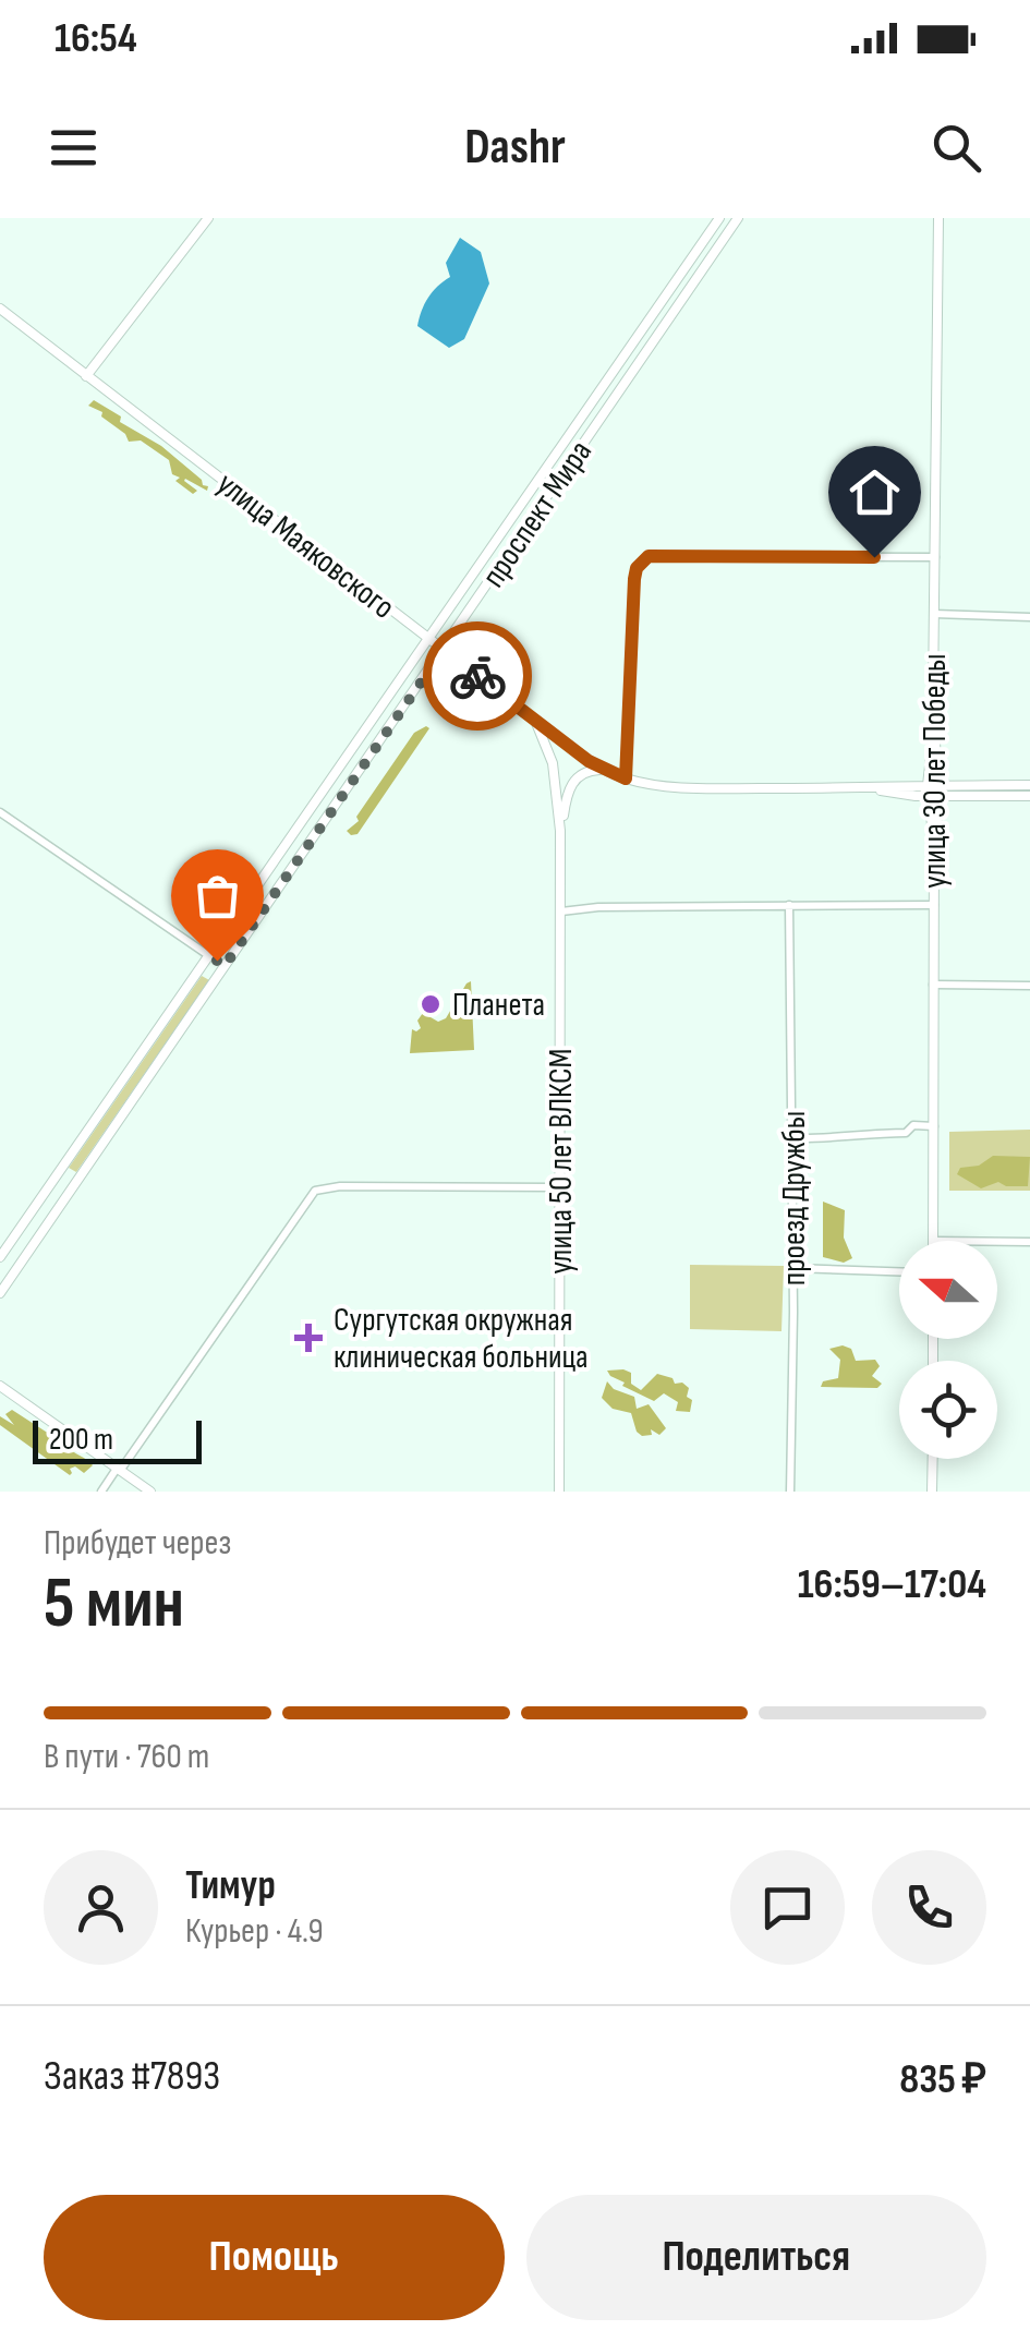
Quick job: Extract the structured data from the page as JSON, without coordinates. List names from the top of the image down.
{
  "streets": {
    "main road": [
      "проспект Мира",
      "улица Маяковского",
      "улица 30 лет Победы",
      "улица 50 лет ВЛКСМ"
    ],
    "street": ["проезд Дружбы"]
  },
  "crossings": [
    ["проспект Мира", "улица Маяковского"],
    ["улица Маяковского", "улица 30 лет Победы"],
    ["улица Маяковского", "улица 50 лет ВЛКСМ"]
  ],
  "places": {
    "other": ["Планета"],
    "health": ["Сургутская окружная клиническая больница"]
  },
  "scale_bar": "200 m",
  "north": "left",
  "page": {
    "status": "16:54",
    "header": "Dashr",
    "scale": "200 m",
    "heading": ["5 мин", "Прибудет через", "16:59–17:04"],
    "panel": [
      "Тимур",
      "Курьер · 4.9",
      "Заказ #7893",
      "835 ₽"
    ],
    "bar": "В пути · 760 m",
    "buttons": ["Помощь", "Поделиться"]
  }
}
